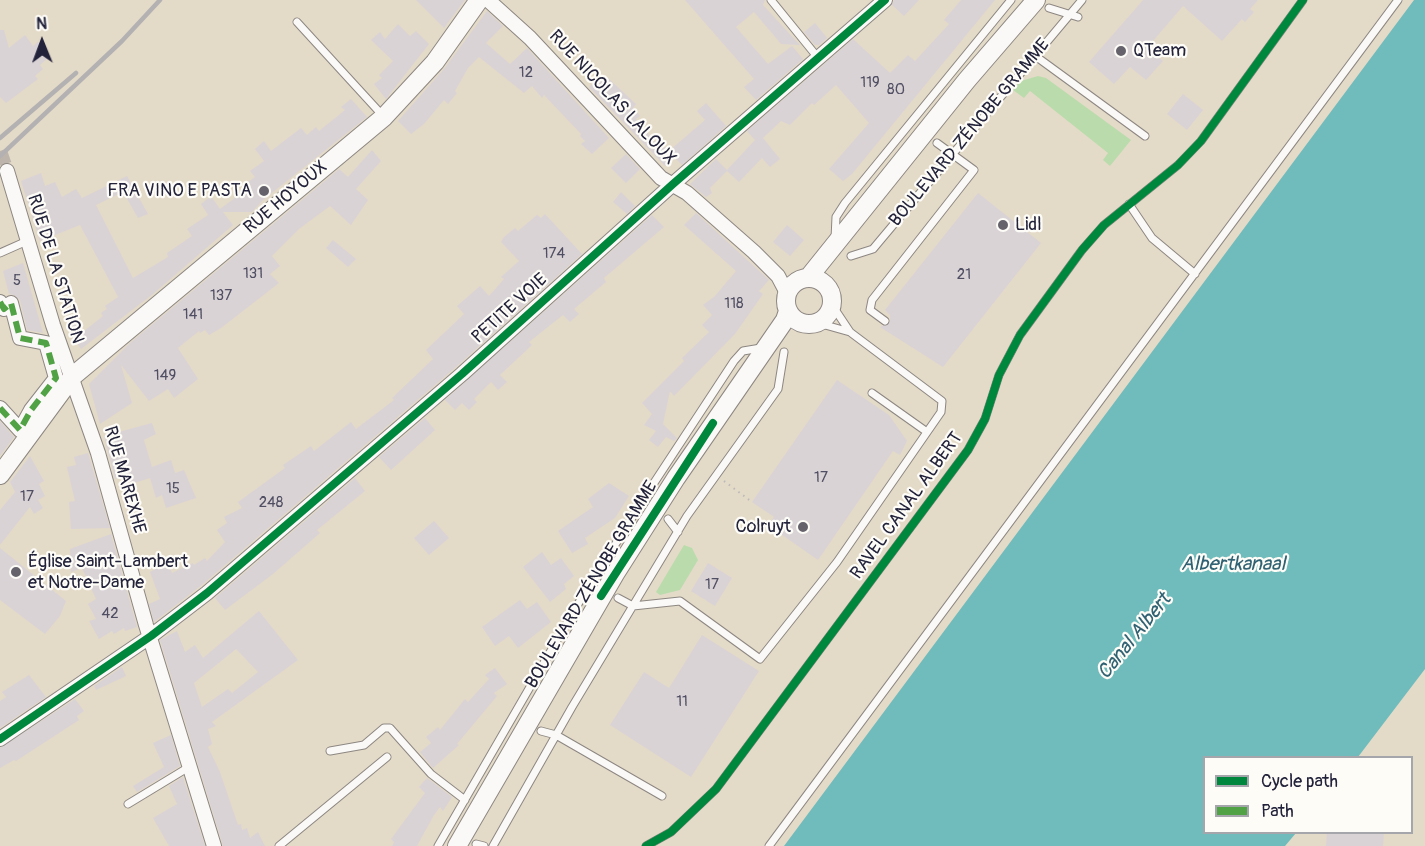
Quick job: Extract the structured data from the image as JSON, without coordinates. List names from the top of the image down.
{
  "streets": {
    "main road": ["BOULEVARD ZÉNOBE GRAMME", "RUE HOYOUX"],
    "street": [
      "RUE NICOLAS LALOUX",
      "RUE DE LA STATION",
      "PETITE VOIE",
      "RUE MAREXHE"
    ],
    "lane": ["RAVEL CANAL ALBERT"]
  },
  "crossings": [
    ["RUE NICOLAS LALOUX", "BOULEVARD ZÉNOBE GRAMME"],
    ["RUE NICOLAS LALOUX", "PETITE VOIE"],
    ["RUE HOYOUX", "RUE DE LA STATION"],
    ["RUE HOYOUX", "RUE MAREXHE"],
    ["RUE DE LA STATION", "RUE MAREXHE"],
    ["PETITE VOIE", "RUE MAREXHE"]
  ],
  "water": ["Albertkanaal", "Canal Albert"],
  "places": [
    "QTeam",
    "FRA VINO E PASTA",
    "Lidl",
    "Colruyt",
    "Église Saint-Lambert et Notre-Dame"
  ],
  "house_numbers": [
    "12",
    "119",
    "80",
    "174",
    "131",
    "21",
    "5",
    "137",
    "118",
    "141",
    "149",
    "17",
    "15",
    "17",
    "248",
    "17",
    "42",
    "11"
  ],
  "legend": ["Cycle path", "Path"],
  "north": "top"
}
